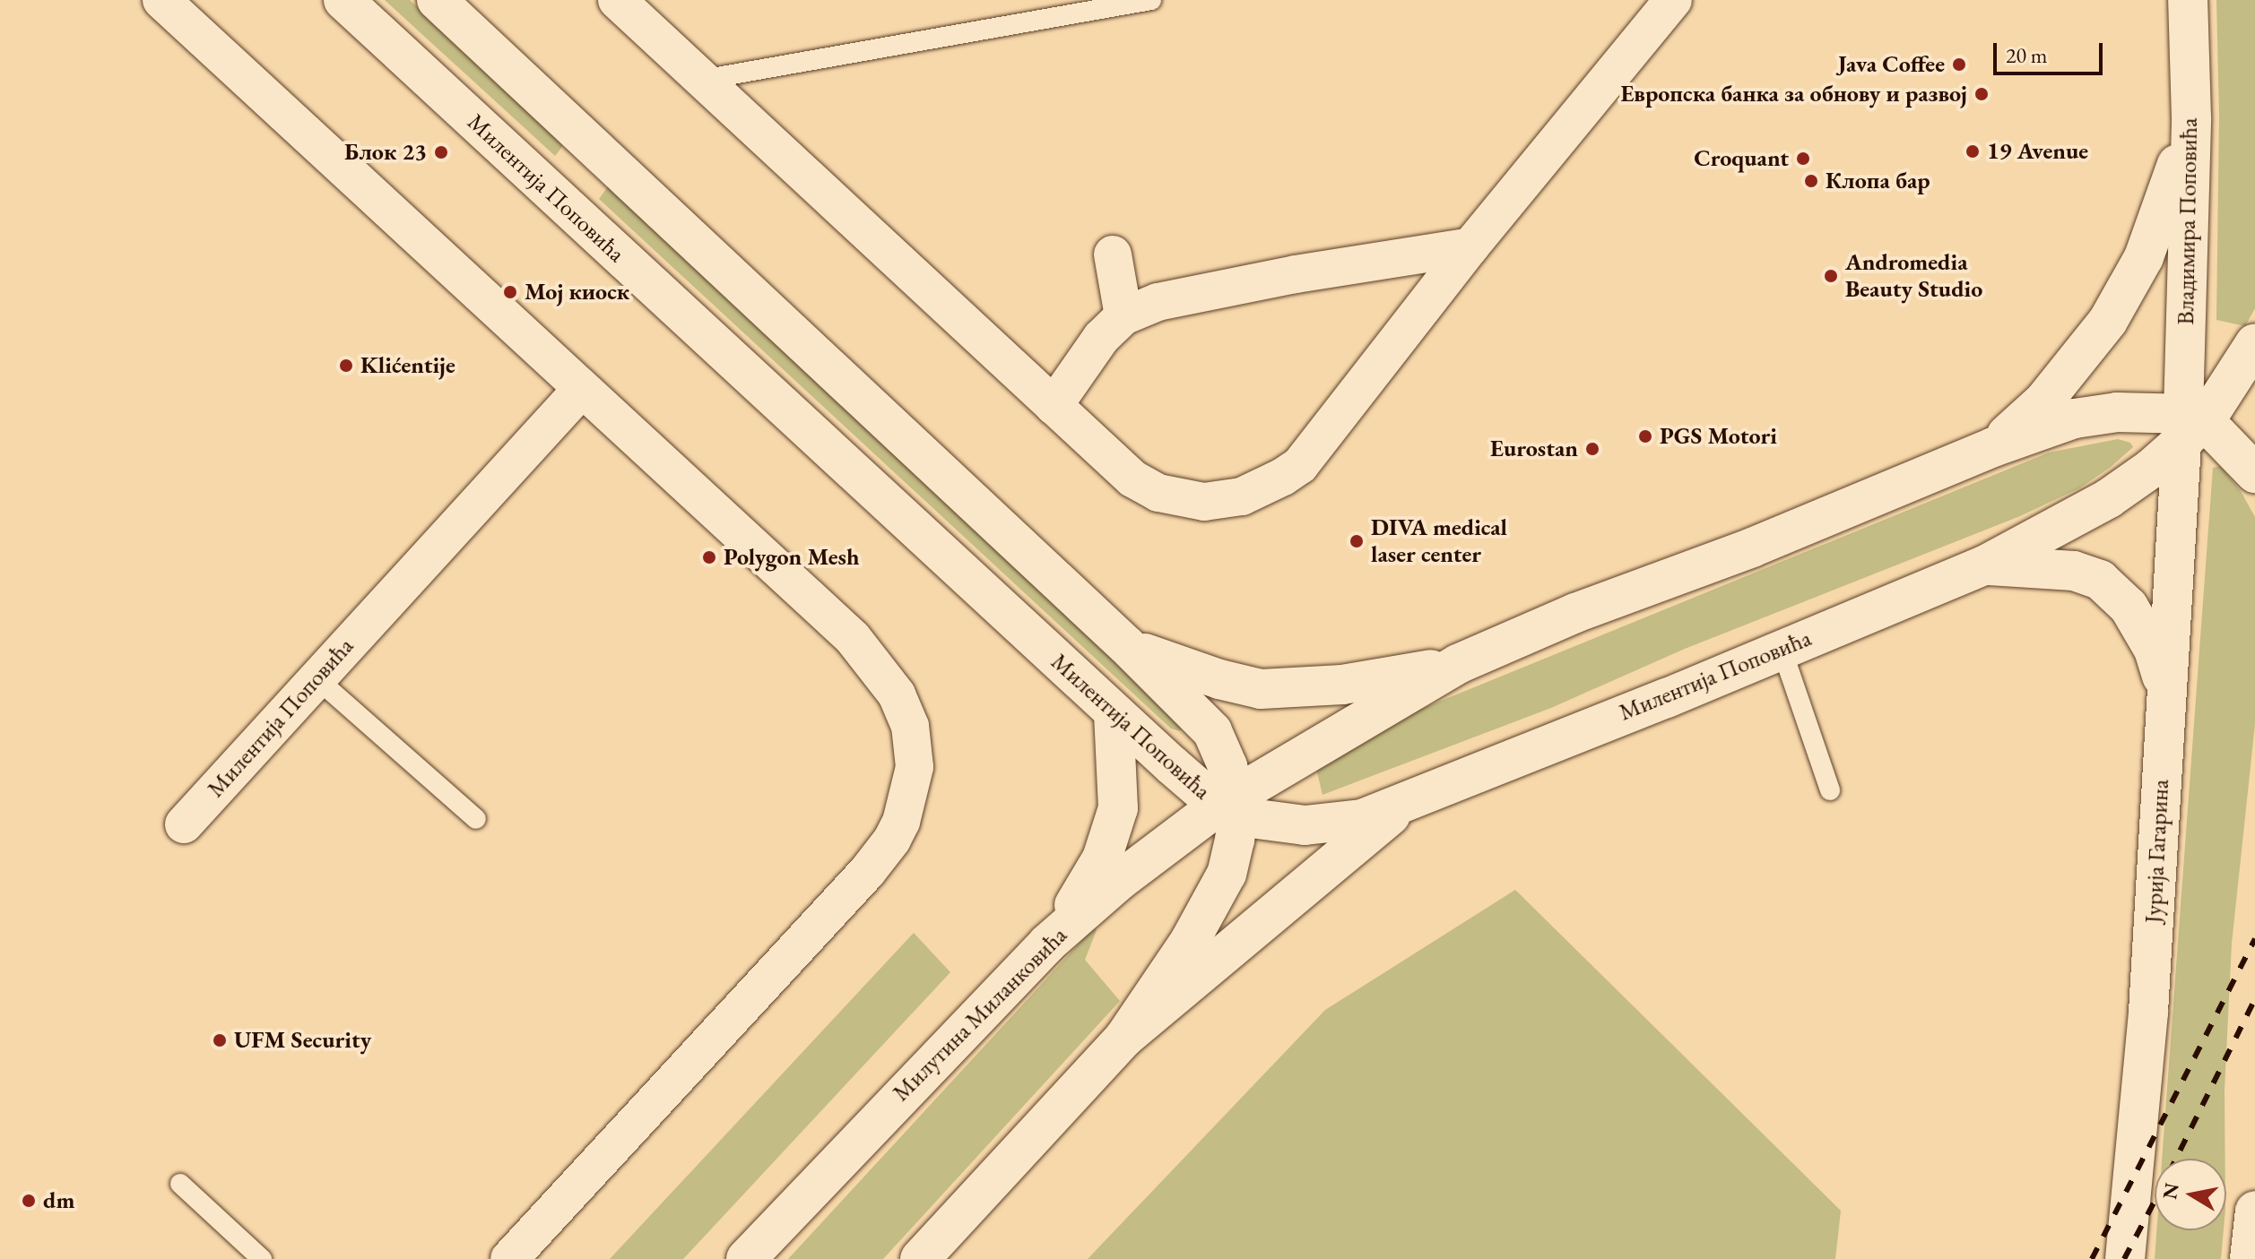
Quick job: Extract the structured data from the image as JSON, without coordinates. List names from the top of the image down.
{
  "streets": {
    "street": [
      "Милентија Поповића",
      "Владимира Поповића",
      "Јурија Гагарина",
      "Милутина Миланковића"
    ]
  },
  "crossings": [
    ["Милентија Поповића", "Владимира Поповића"],
    ["Милентија Поповића", "Јурија Гагарина"],
    ["Милентија Поповића", "Милутина Миланковића"],
    ["Владимира Поповића", "Јурија Гагарина"]
  ],
  "places": [
    "Java Coffee",
    "Европска банка за обнову и развој",
    "19 Avenue",
    "Блок 23",
    "Croquant",
    "Клопа бар",
    "Andromedia Beauty Studio",
    "Мој киоск",
    "Klićentije",
    "PGS Motori",
    "Eurostan",
    "DIVA medical laser center",
    "Polygon Mesh",
    "UFM Security",
    "dm"
  ],
  "scale_bar": "20 m",
  "north": "left"
}
